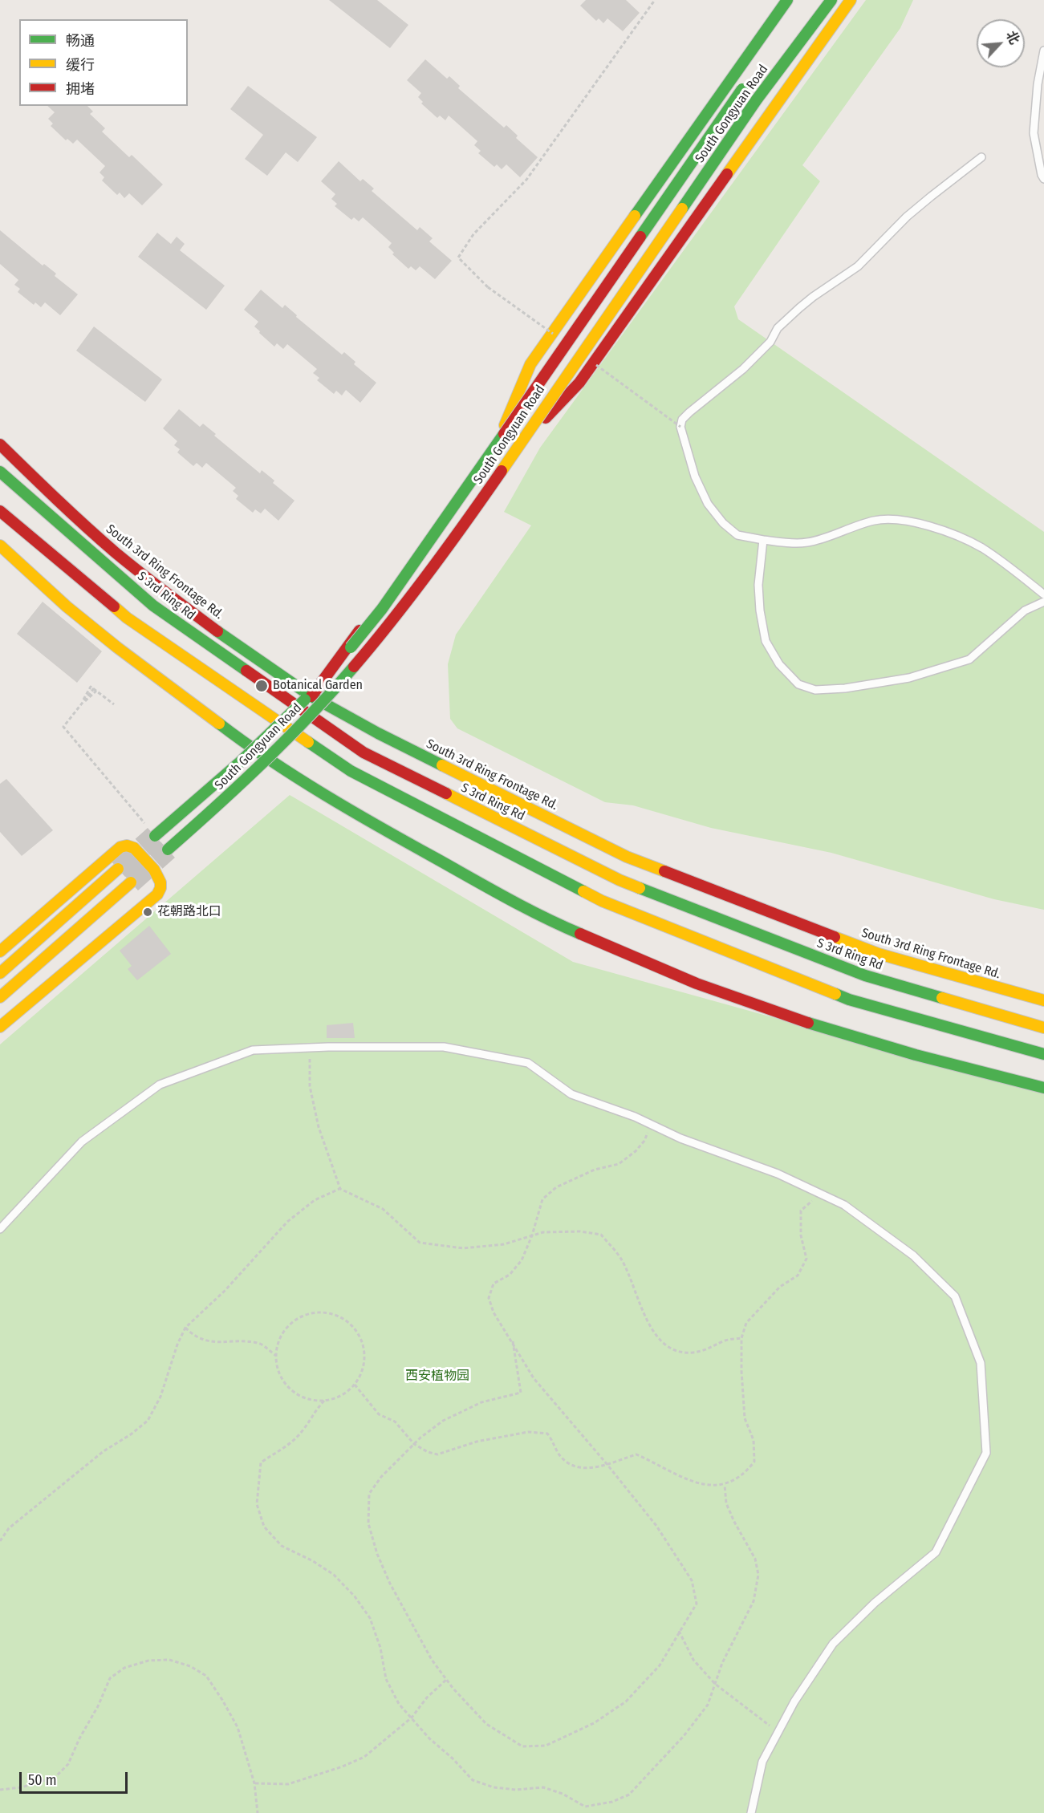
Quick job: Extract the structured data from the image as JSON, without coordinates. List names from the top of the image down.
{
  "streets": {
    "main road": ["South Gongyuan Road", "South 3rd Ring Frontage Rd.", "S 3rd Ring Rd"]
  },
  "parks": ["西安植物园"],
  "places": ["Botanical Garden", "花朝路北口"],
  "legend": ["畅通", "缓行", "拥堵"],
  "scale_bar": "50 m",
  "north": "top right"
}
